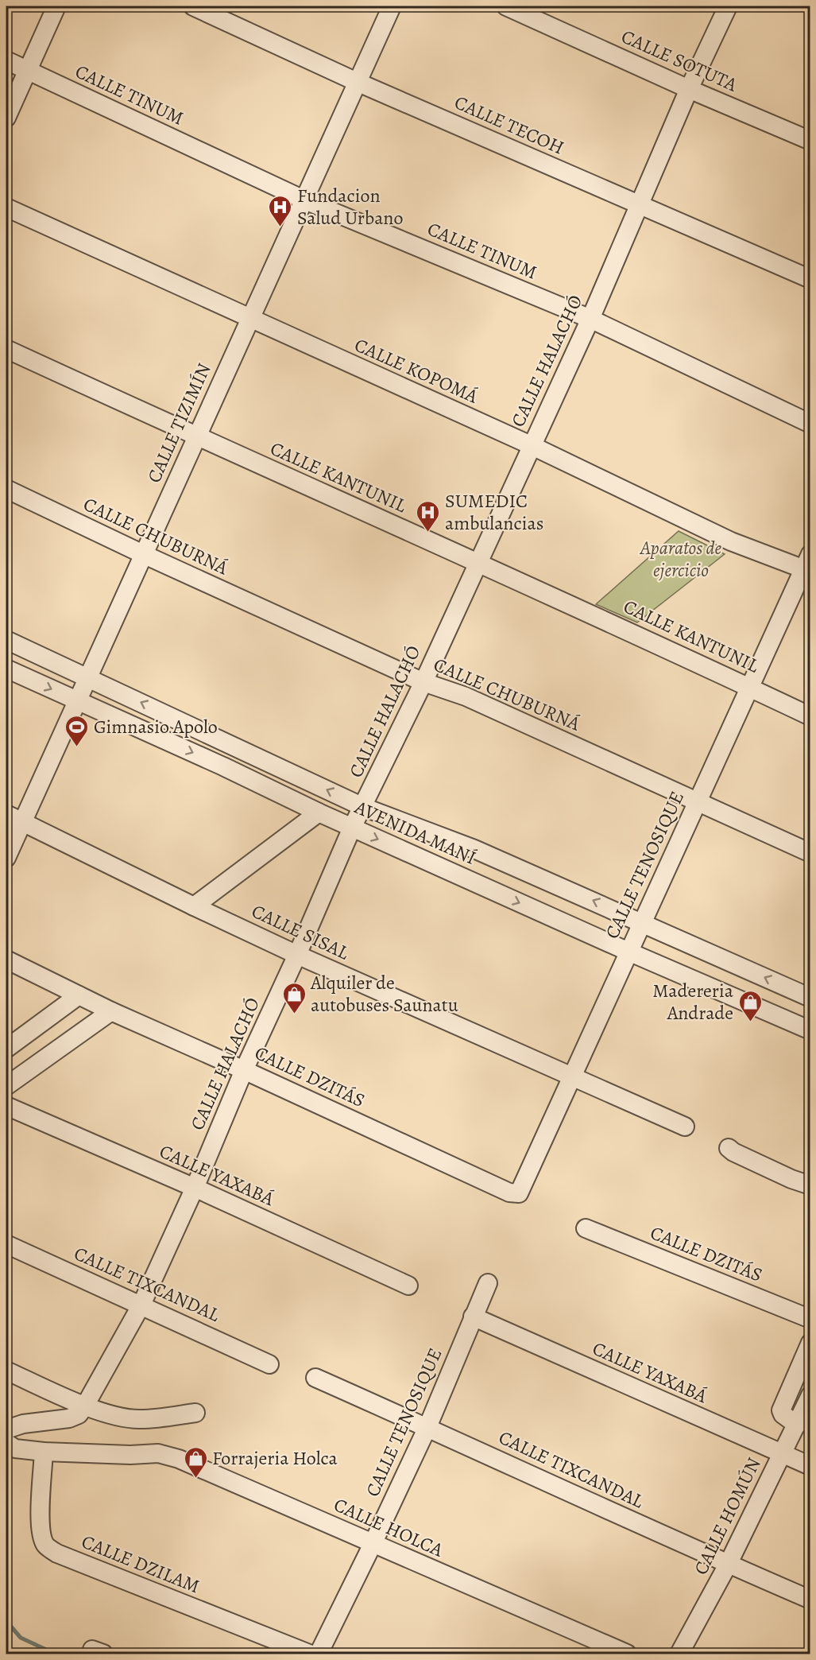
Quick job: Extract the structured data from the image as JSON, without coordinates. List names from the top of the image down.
{
  "streets": {
    "street": [
      "CALLE SOTUTA",
      "CALLE TINUM",
      "CALLE TECOH",
      "CALLE HALACHÓ",
      "CALLE KOPOMÁ",
      "CALLE TIZIMÍN",
      "CALLE KANTUNIL",
      "CALLE CHUBURNÁ",
      "AVENIDA MANÍ",
      "CALLE TENOSIQUE",
      "CALLE SISAL",
      "CALLE DZITÁS",
      "CALLE YAXABÁ",
      "CALLE TIXCANDAL",
      "CALLE HOMÚN",
      "CALLE HOLCA",
      "CALLE DZILAM"
    ]
  },
  "crossings": [
    ["CALLE SOTUTA", "CALLE HALACHÓ"],
    ["CALLE TINUM", "CALLE HALACHÓ"],
    ["CALLE TINUM", "CALLE TIZIMÍN"],
    ["CALLE TECOH", "CALLE HALACHÓ"],
    ["CALLE TECOH", "CALLE TIZIMÍN"],
    ["CALLE HALACHÓ", "CALLE KOPOMÁ"],
    ["CALLE HALACHÓ", "CALLE KANTUNIL"],
    ["CALLE HALACHÓ", "CALLE CHUBURNÁ"],
    ["CALLE HALACHÓ", "AVENIDA MANÍ"],
    ["CALLE HALACHÓ", "CALLE SISAL"],
    ["CALLE HALACHÓ", "CALLE DZITÁS"],
    ["CALLE HALACHÓ", "CALLE YAXABÁ"],
    ["CALLE HALACHÓ", "CALLE TIXCANDAL"],
    ["CALLE KOPOMÁ", "CALLE TIZIMÍN"],
    ["CALLE KOPOMÁ", "CALLE TENOSIQUE"],
    ["CALLE TIZIMÍN", "CALLE KANTUNIL"],
    ["CALLE TIZIMÍN", "CALLE CHUBURNÁ"],
    ["CALLE TIZIMÍN", "AVENIDA MANÍ"],
    ["CALLE TIZIMÍN", "CALLE SISAL"],
    ["CALLE KANTUNIL", "CALLE TENOSIQUE"],
    ["CALLE CHUBURNÁ", "CALLE TENOSIQUE"],
    ["AVENIDA MANÍ", "CALLE TENOSIQUE"],
    ["CALLE TENOSIQUE", "CALLE SISAL"],
    ["CALLE TENOSIQUE", "CALLE DZITÁS"],
    ["CALLE TENOSIQUE", "CALLE YAXABÁ"],
    ["CALLE TENOSIQUE", "CALLE TIXCANDAL"],
    ["CALLE TENOSIQUE", "CALLE HOLCA"],
    ["CALLE YAXABÁ", "CALLE HOMÚN"],
    ["CALLE TIXCANDAL", "CALLE HOMÚN"],
    ["CALLE HOLCA", "CALLE DZILAM"]
  ],
  "parks": ["Aparatos de ejercicio"],
  "places": {
    "hospital": ["Fundacion Salud Urbano", "SUMEDIC ambulancias"],
    "sports": ["Gimnasio Apolo"],
    "shop": ["Alquiler de autobuses Saunatu", "Madereria Andrade", "Forrajeria Holca"]
  }
}
